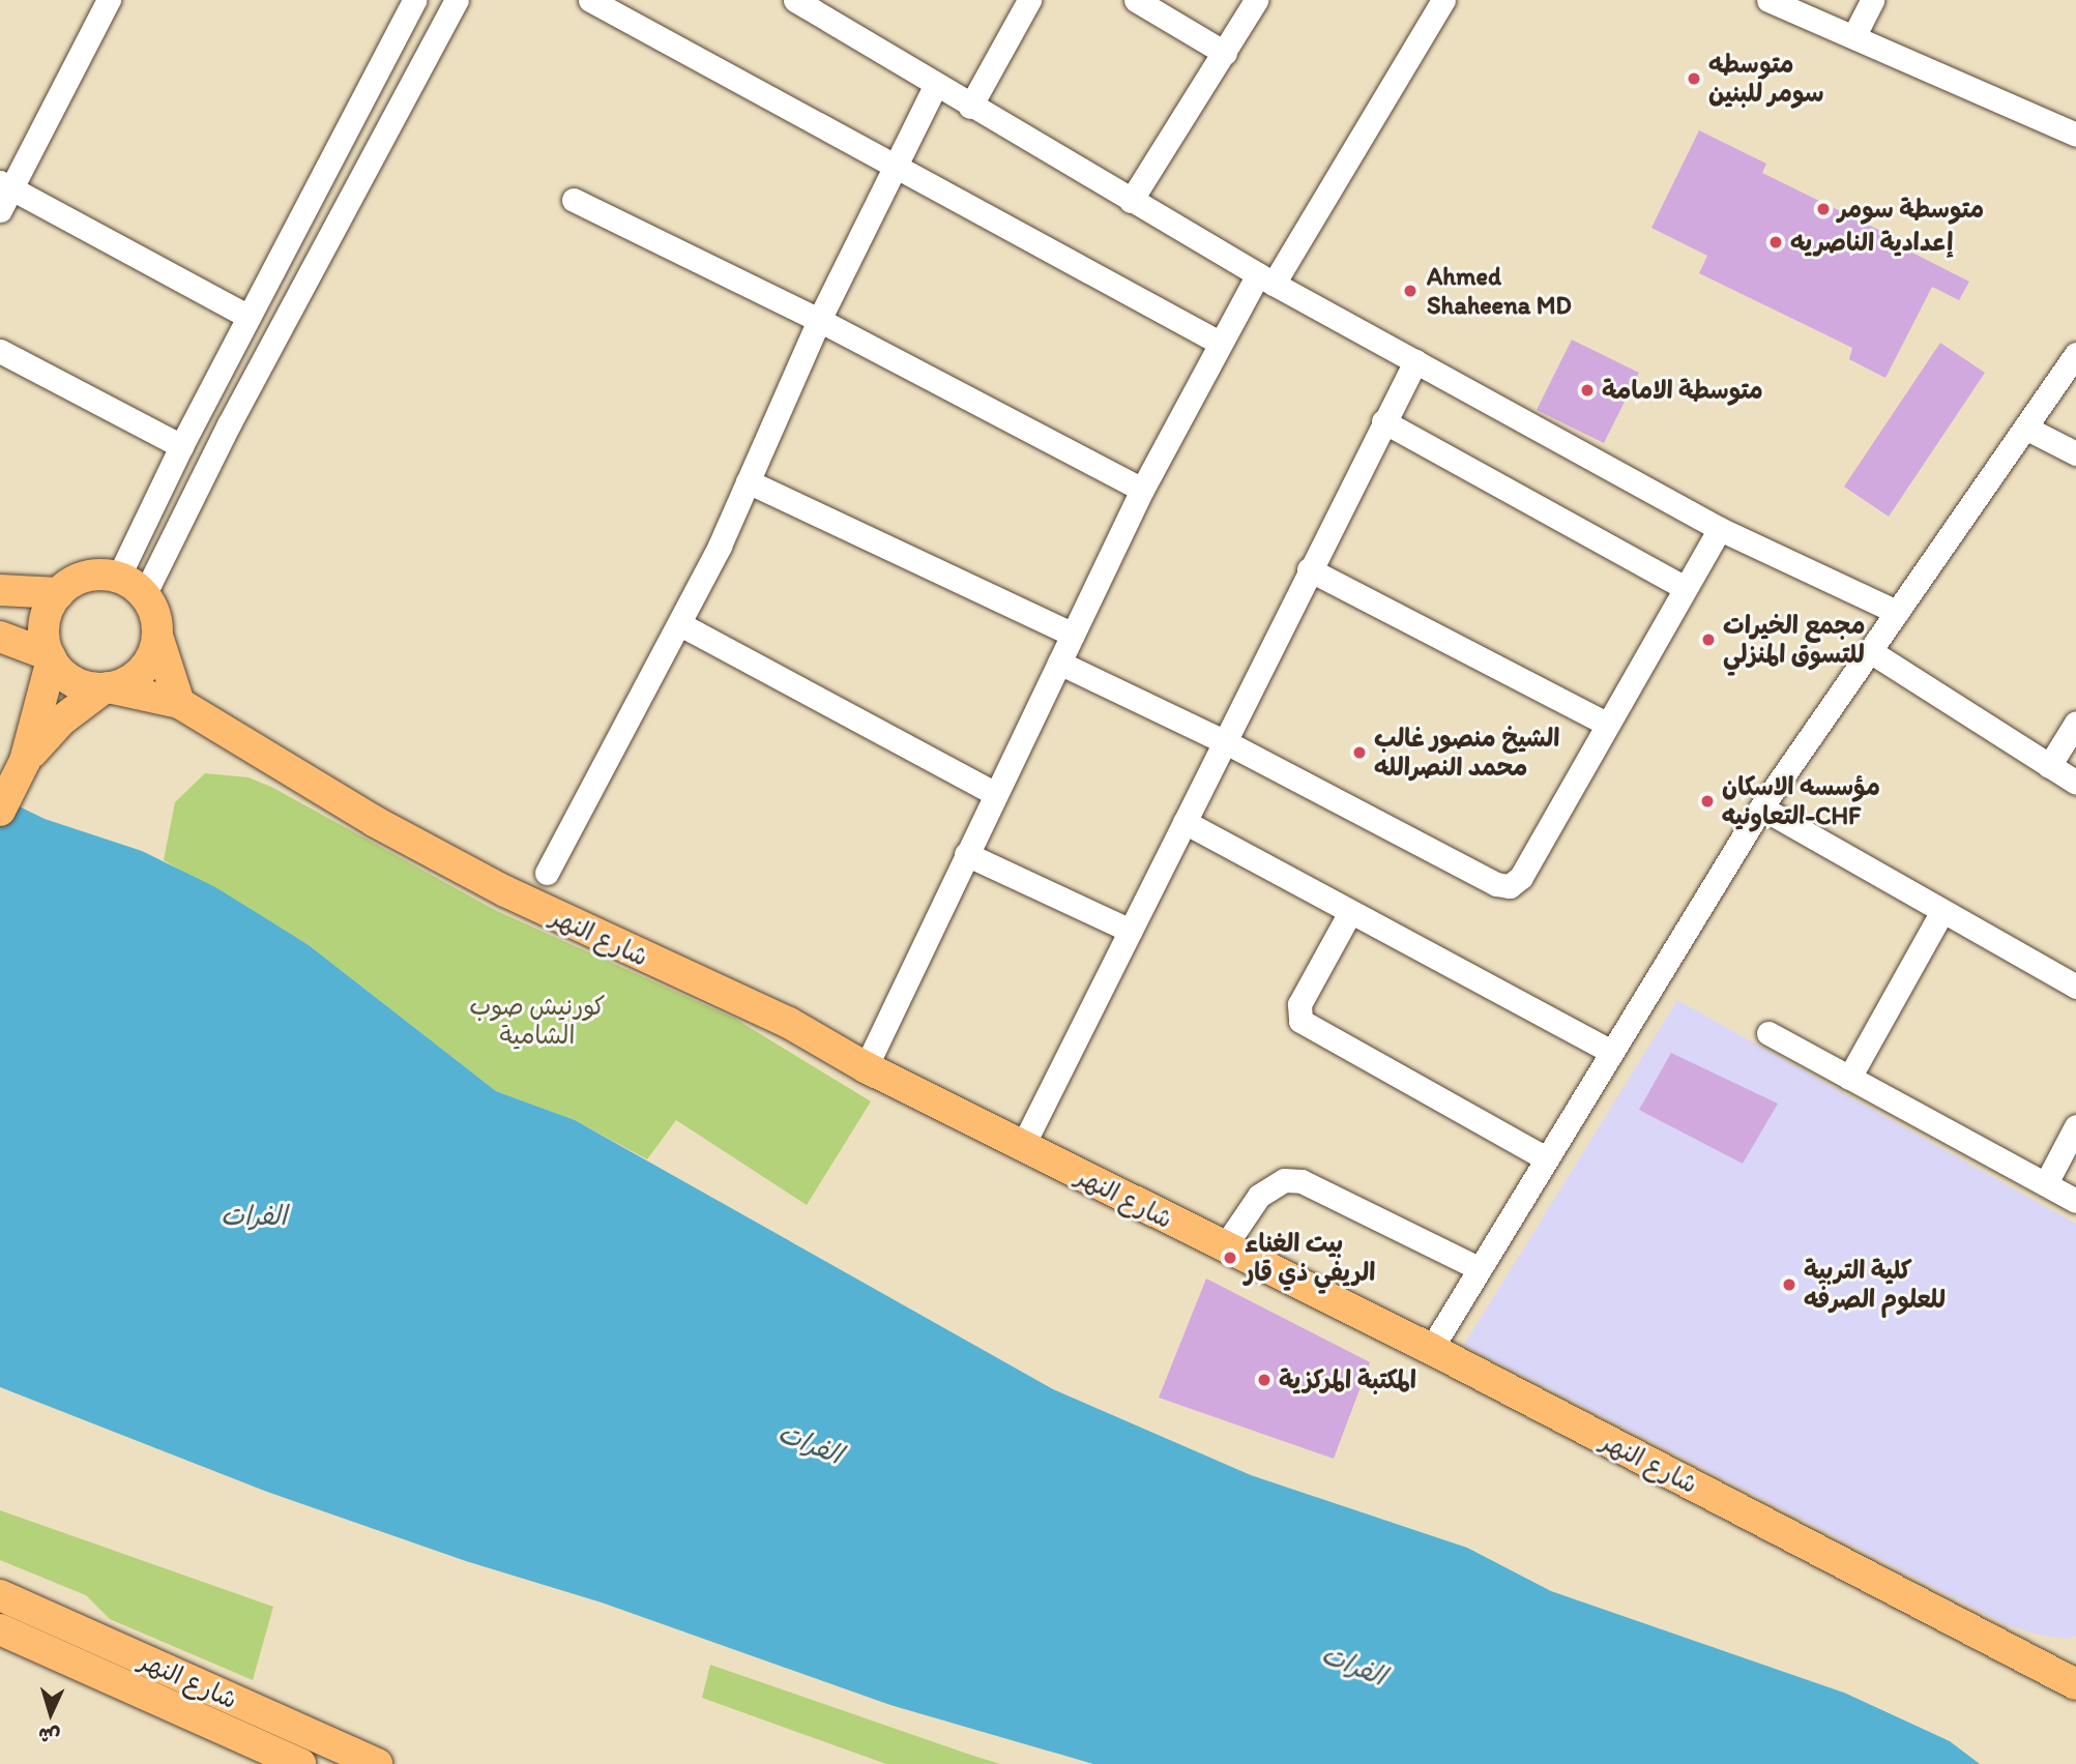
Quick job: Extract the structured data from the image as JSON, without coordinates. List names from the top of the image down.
{
  "streets": {
    "main road": ["شارع النهر"]
  },
  "water": ["الفرات"],
  "parks": ["كورنيش صوب الشامية"],
  "places": [
    "متوسطه سومر للبنين",
    "متوسطة سومر",
    "إعدادية الناصريه",
    "Ahmed Shaheena MD",
    "متوسطة الامامة",
    "مجمع الخيرات للتسوق المنزلي",
    "الشيخ منصور غالب محمد النصرالله",
    "مؤسسه الاسكان التعاونيه-CHF",
    "بيت الغناء الريفي ذي قار",
    "كلية التربية للعلوم الصرفه",
    "المكتبة المركزية"
  ],
  "north": "bottom"
}
